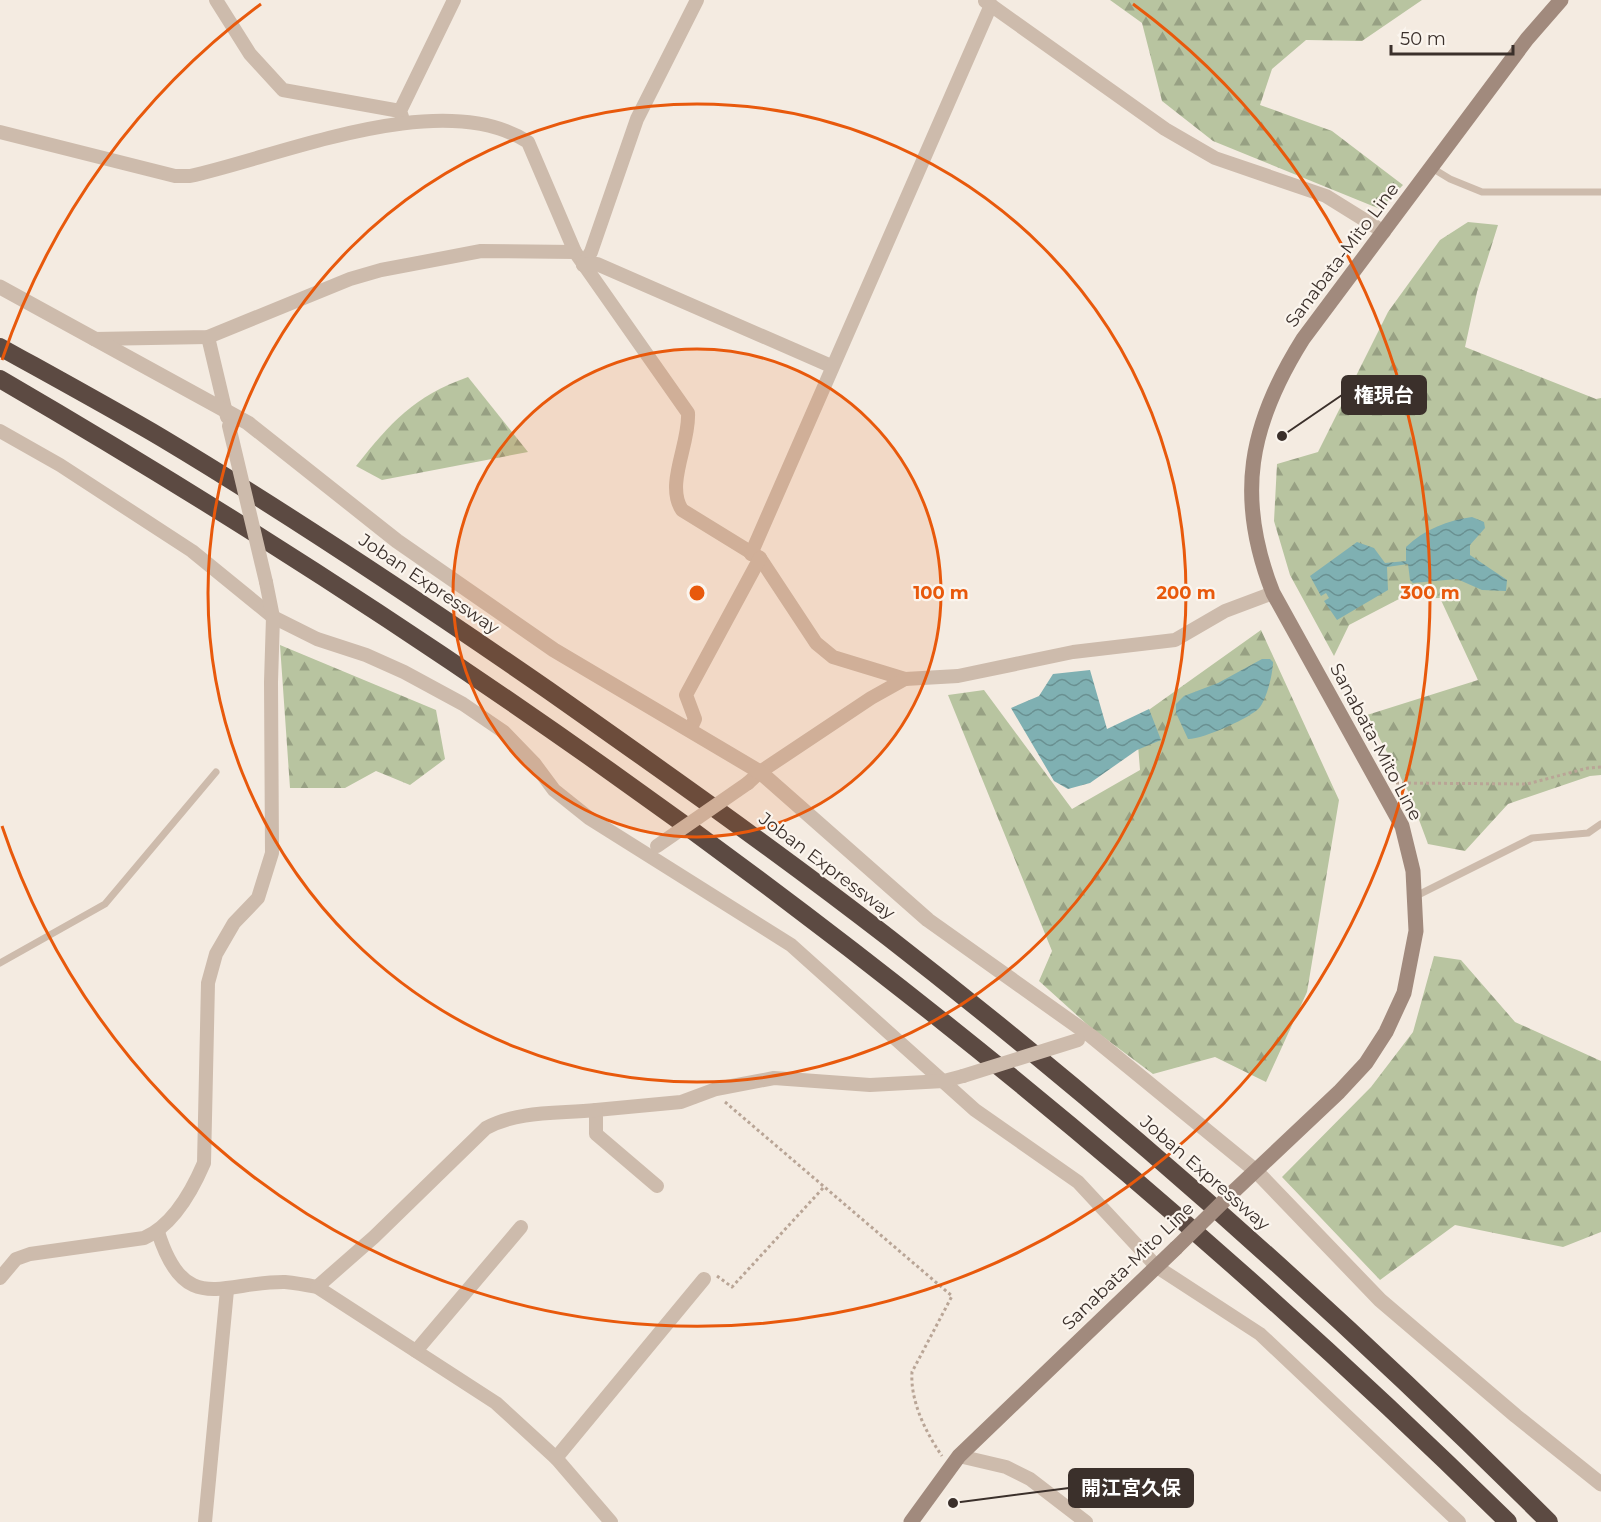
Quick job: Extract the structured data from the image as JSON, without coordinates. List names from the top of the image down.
{
  "streets": {
    "highway": ["Joban Expressway"],
    "main road": ["Sanabata-Mito Line"]
  },
  "places": ["権現台", "開江宮久保"],
  "scale_bar": "50 m",
  "rings": ["100 m", "200 m", "300 m"]
}
